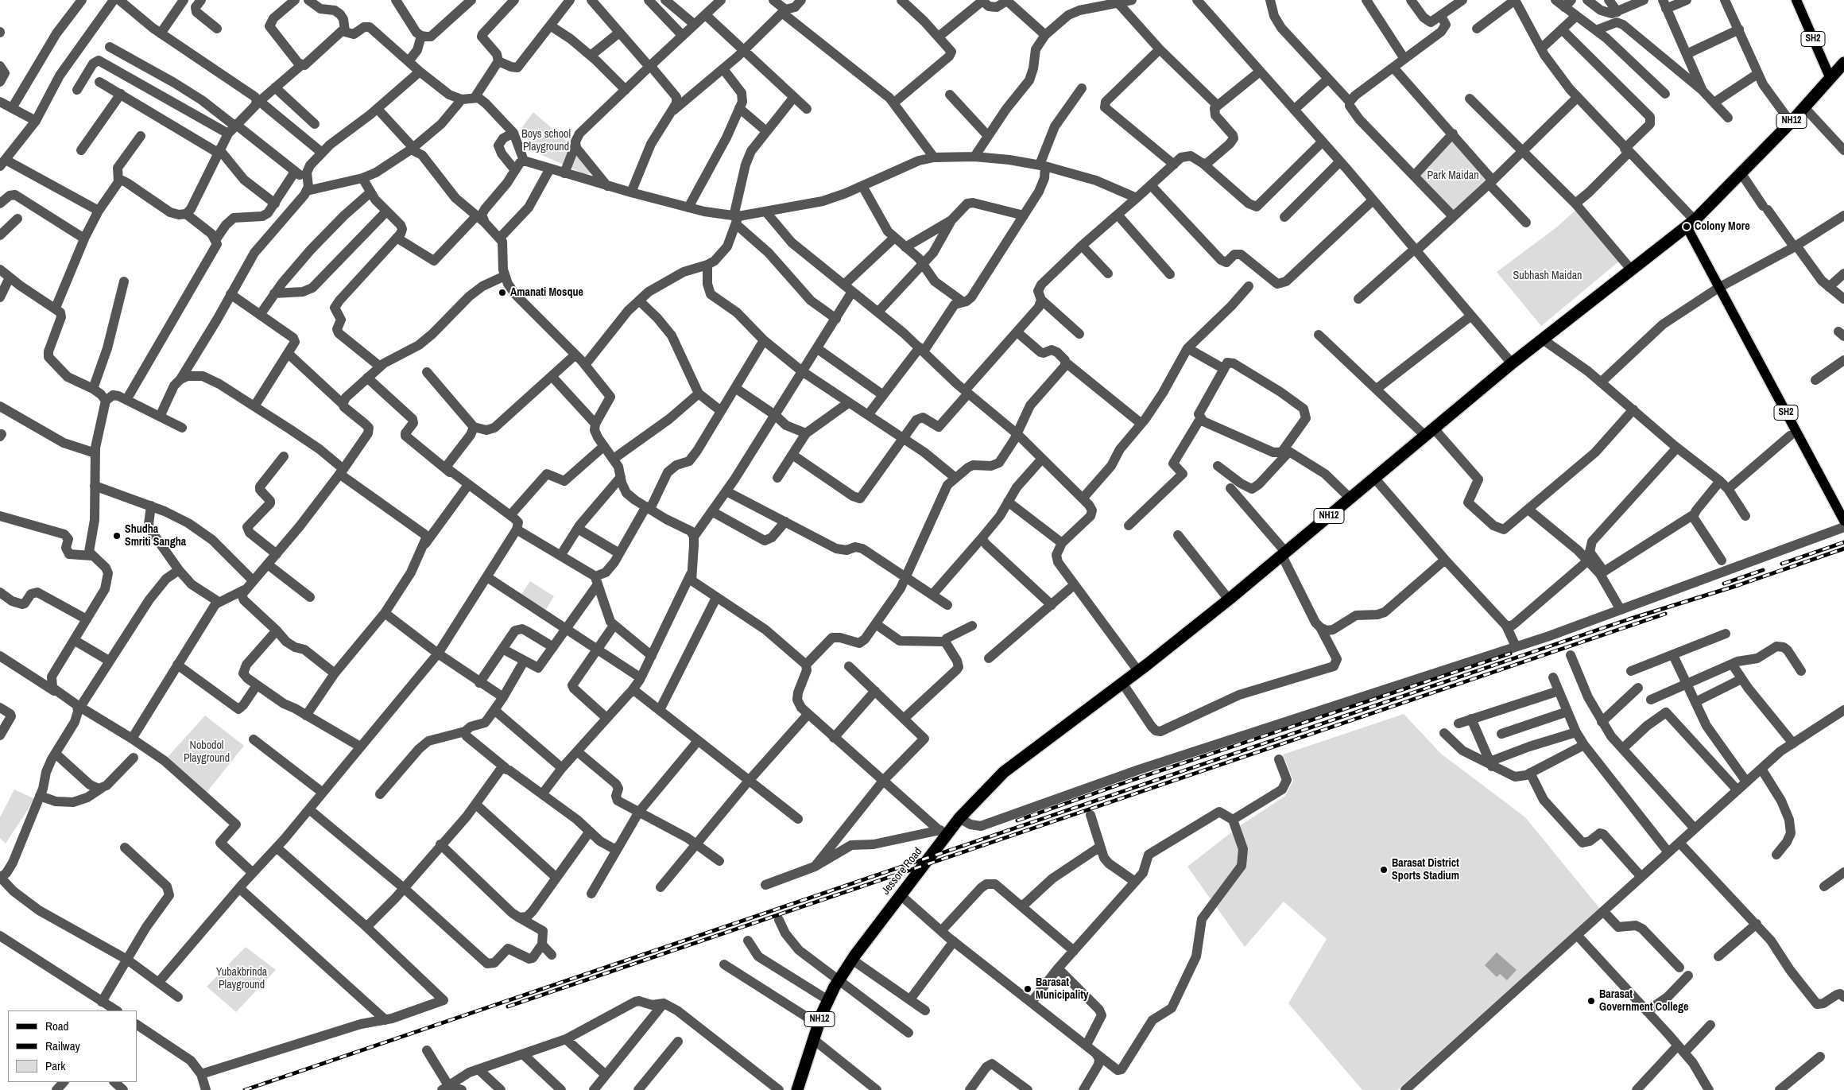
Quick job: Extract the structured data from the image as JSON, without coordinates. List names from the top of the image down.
{
  "streets": {
    "highway": ["NH12", "Jessore Road"],
    "main road": ["SH2"]
  },
  "crossings": [
    ["SH2", "NH12"],
    ["NH12", "Jessore Road"]
  ],
  "parks": [
    "Boys school Playground",
    "Park Maidan",
    "Subhash Maidan",
    "Nobodol Playground",
    "Yubakbrinda Playground"
  ],
  "places": [
    "Colony More",
    "Amanati Mosque",
    "Shudha Smriti Sangha",
    "Barasat District Sports Stadium",
    "Barasat Municipality",
    "Barasat Government College"
  ],
  "legend": ["Road", "Railway", "Park"]
}
